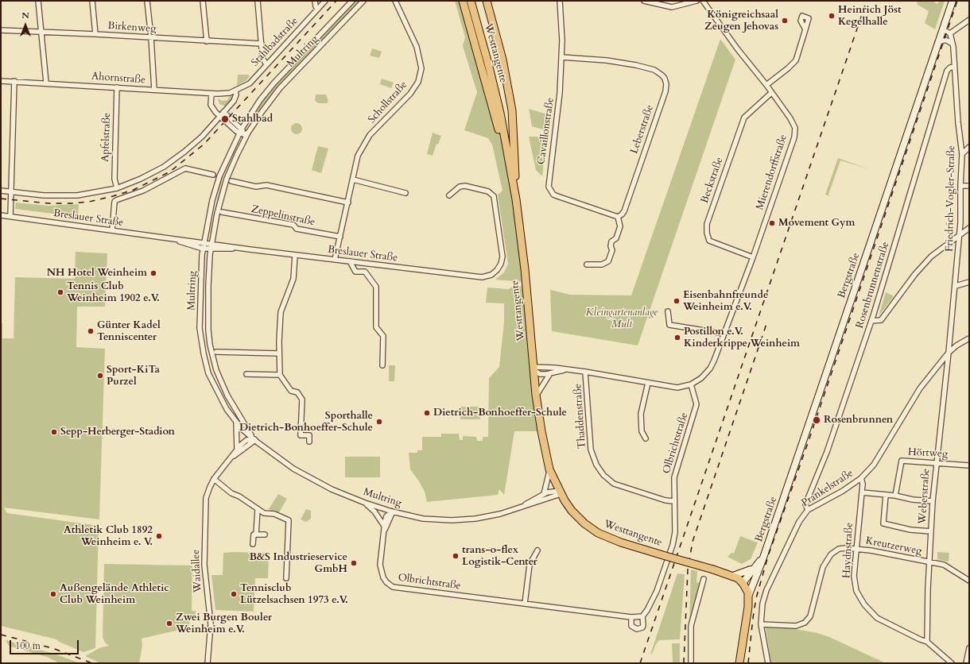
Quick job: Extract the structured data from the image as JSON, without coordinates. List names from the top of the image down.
{
  "streets": {
    "main road": ["Westtangente", "Bergstraße"],
    "street": [
      "Birkenweg",
      "Stahlbadstraße",
      "Multring",
      "Ahornstraße",
      "Schollstraße",
      "Leberstraße",
      "Cavaillonstraße",
      "Apfelstraße",
      "Mierendorffstraße",
      "Beckstraße",
      "Friedrich-Vogler-Straße",
      "Zeppelinstraße",
      "Breslauer Straße",
      "Rosenbrunnenstraße",
      "Thaddenstraße",
      "Olbrichtstraße",
      "Hörtweg",
      "Prankelstraße",
      "Weberstraße",
      "Kreutzerweg",
      "Haydnstraße",
      "Waidallee"
    ]
  },
  "crossings": [
    ["Stahlbadstraße", "Ahornstraße"],
    ["Multring", "Westtangente"],
    ["Multring", "Breslauer Straße"],
    ["Multring", "Olbrichtstraße"],
    ["Multring", "Waidallee"],
    ["Westtangente", "Mierendorffstraße"],
    ["Ahornstraße", "Apfelstraße"],
    ["Schollstraße", "Zeppelinstraße"],
    ["Schollstraße", "Breslauer Straße"],
    ["Leberstraße", "Cavaillonstraße"],
    ["Mierendorffstraße", "Beckstraße"],
    ["Mierendorffstraße", "Thaddenstraße"],
    ["Mierendorffstraße", "Olbrichtstraße"],
    ["Friedrich-Vogler-Straße", "Rosenbrunnenstraße"],
    ["Friedrich-Vogler-Straße", "Prankelstraße"],
    ["Friedrich-Vogler-Straße", "Weberstraße"],
    ["Rosenbrunnenstraße", "Prankelstraße"],
    ["Thaddenstraße", "Olbrichtstraße"],
    ["Hörtweg", "Weberstraße"],
    ["Prankelstraße", "Weberstraße"],
    ["Prankelstraße", "Kreutzerweg"],
    ["Prankelstraße", "Haydnstraße"],
    ["Weberstraße", "Kreutzerweg"],
    ["Weberstraße", "Haydnstraße"],
    ["Kreutzerweg", "Haydnstraße"]
  ],
  "parks": ["Kleingartenanlage Mult"],
  "places": [
    "Heinrich Jöst Kegelhalle",
    "Königreichsaal Zeugen Jehovas",
    "Stahlbad",
    "Movement Gym",
    "NH Hotel Weinheim",
    "Tennis Club Weinheim 1902 e.V.",
    "Eisenbahnfreunde Weinheim e.V.",
    "Günter Kadel Tenniscenter",
    "Postillon e.V. Kinderkrippe Weinheim",
    "Sport-KiTa Purzel",
    "Dietrich-Bonhoeffer-Schule",
    "Rosenbrunnen",
    "Sporthalle Dietrich-Bonhoeffer-Schule",
    "Sepp-Herberger-Stadion",
    "Athletik Club 1892 Weinheim e. V.",
    "trans-o-flex Logistik-Center",
    "B&S Industrieservice GmbH",
    "Außengelände Athletic Club Weinheim",
    "Tennisclub Lützelsachsen 1973 e.V.",
    "Zwei Burgen Bouler Weinheim e.V."
  ],
  "scale_bar": "100 m",
  "north": "top"
}
